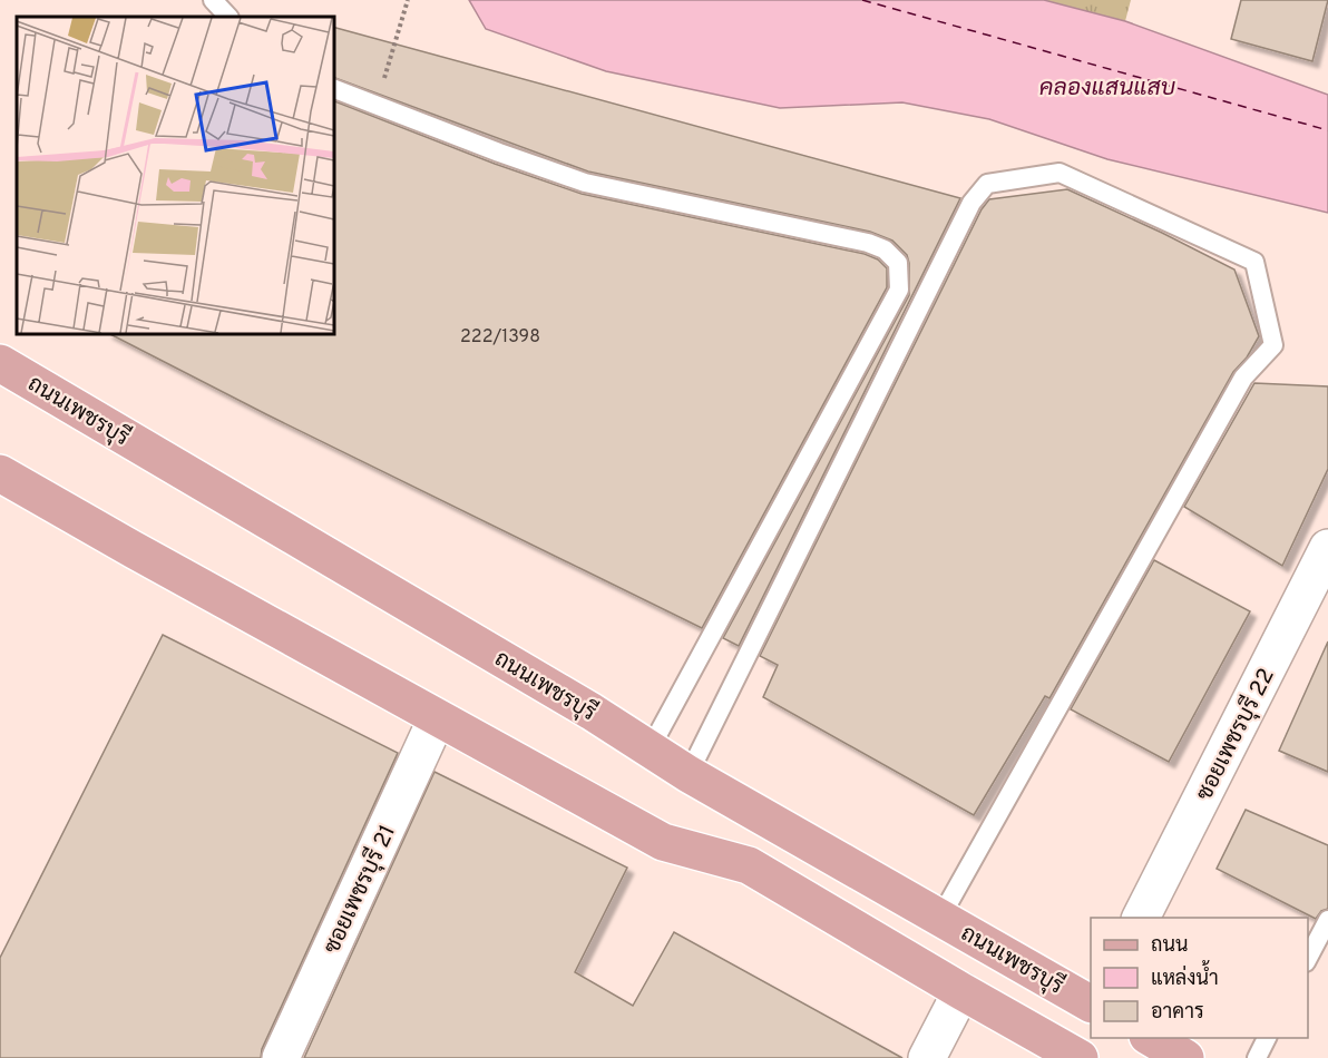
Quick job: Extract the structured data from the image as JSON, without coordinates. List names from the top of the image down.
{
  "streets": {
    "main road": ["ถนนเพชรบุรี"],
    "street": ["ซอยเพชรบุรี 22", "ซอยเพชรบุรี 21"]
  },
  "water": ["คลองแสนแสบ"],
  "house_numbers": ["222/1398"],
  "legend": ["ถนน", "แหล่งน้ำ", "อาคาร"]
}
